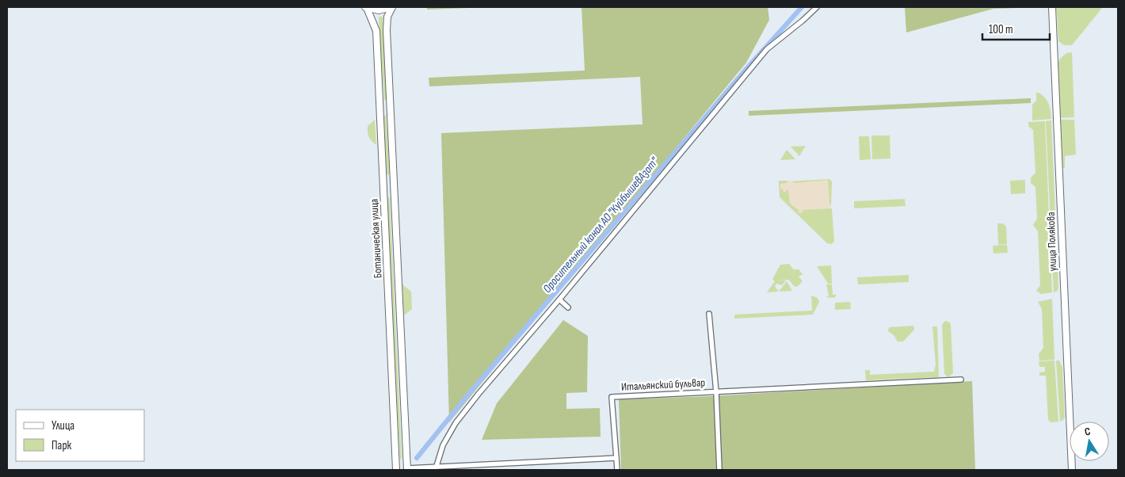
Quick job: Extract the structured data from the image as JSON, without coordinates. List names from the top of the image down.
{
  "streets": {
    "main road": ["Ботаническая улица", "улица Полякова"],
    "street": ["Итальянский бульвар"]
  },
  "water": ["Оросительный канал АО \"КуйбышевАзот\""],
  "legend": ["Улица", "Парк"],
  "scale_bar": "100 m",
  "north": "top"
}
